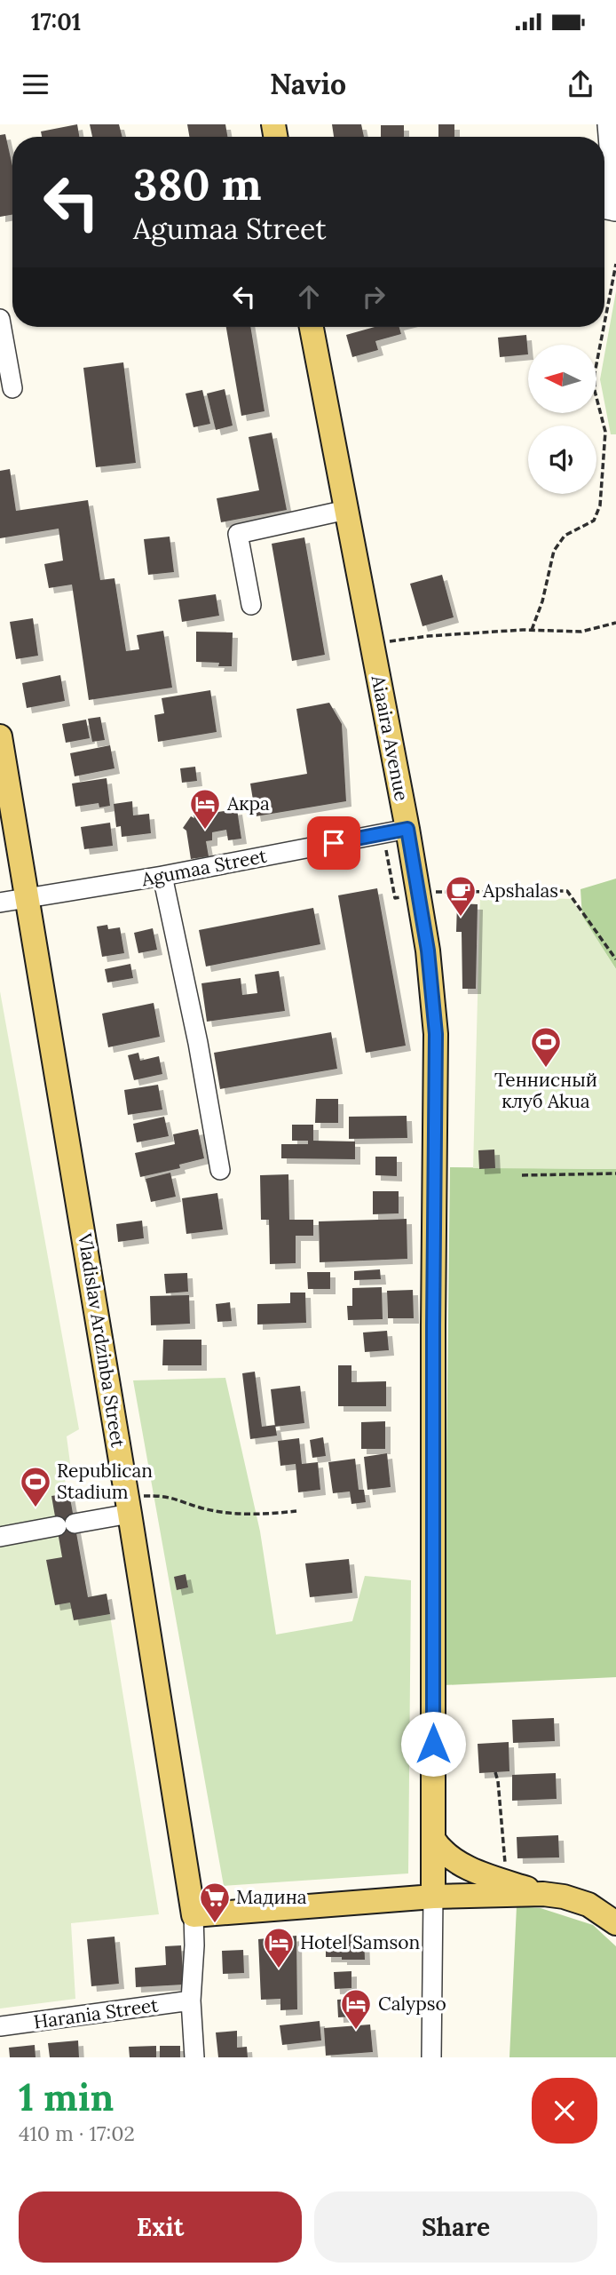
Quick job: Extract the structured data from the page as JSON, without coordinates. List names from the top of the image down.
{
  "streets": {
    "main road": ["Aiaaira Avenue", "Vladislav Ardzinba Street"],
    "street": ["Agumaa Street", "Harania Street"]
  },
  "crossings": [
    ["Aiaaira Avenue", "Agumaa Street"],
    ["Agumaa Street", "Vladislav Ardzinba Street"],
    ["Vladislav Ardzinba Street", "Harania Street"]
  ],
  "places": {
    "hotel": ["Акра", "Hotel Samson", "Calypso"],
    "cafe": ["Apshalas"],
    "sports": ["Теннисный клуб Akua", "Republican Stadium"],
    "supermarket": ["Мадина"]
  },
  "north": "left",
  "page": {
    "status": "17:01",
    "header": "Navio",
    "turn": ["380 m", "Agumaa Street"],
    "heading": ["1 min", "410 m · 17:02"],
    "buttons": ["Exit", "Share"]
  }
}
